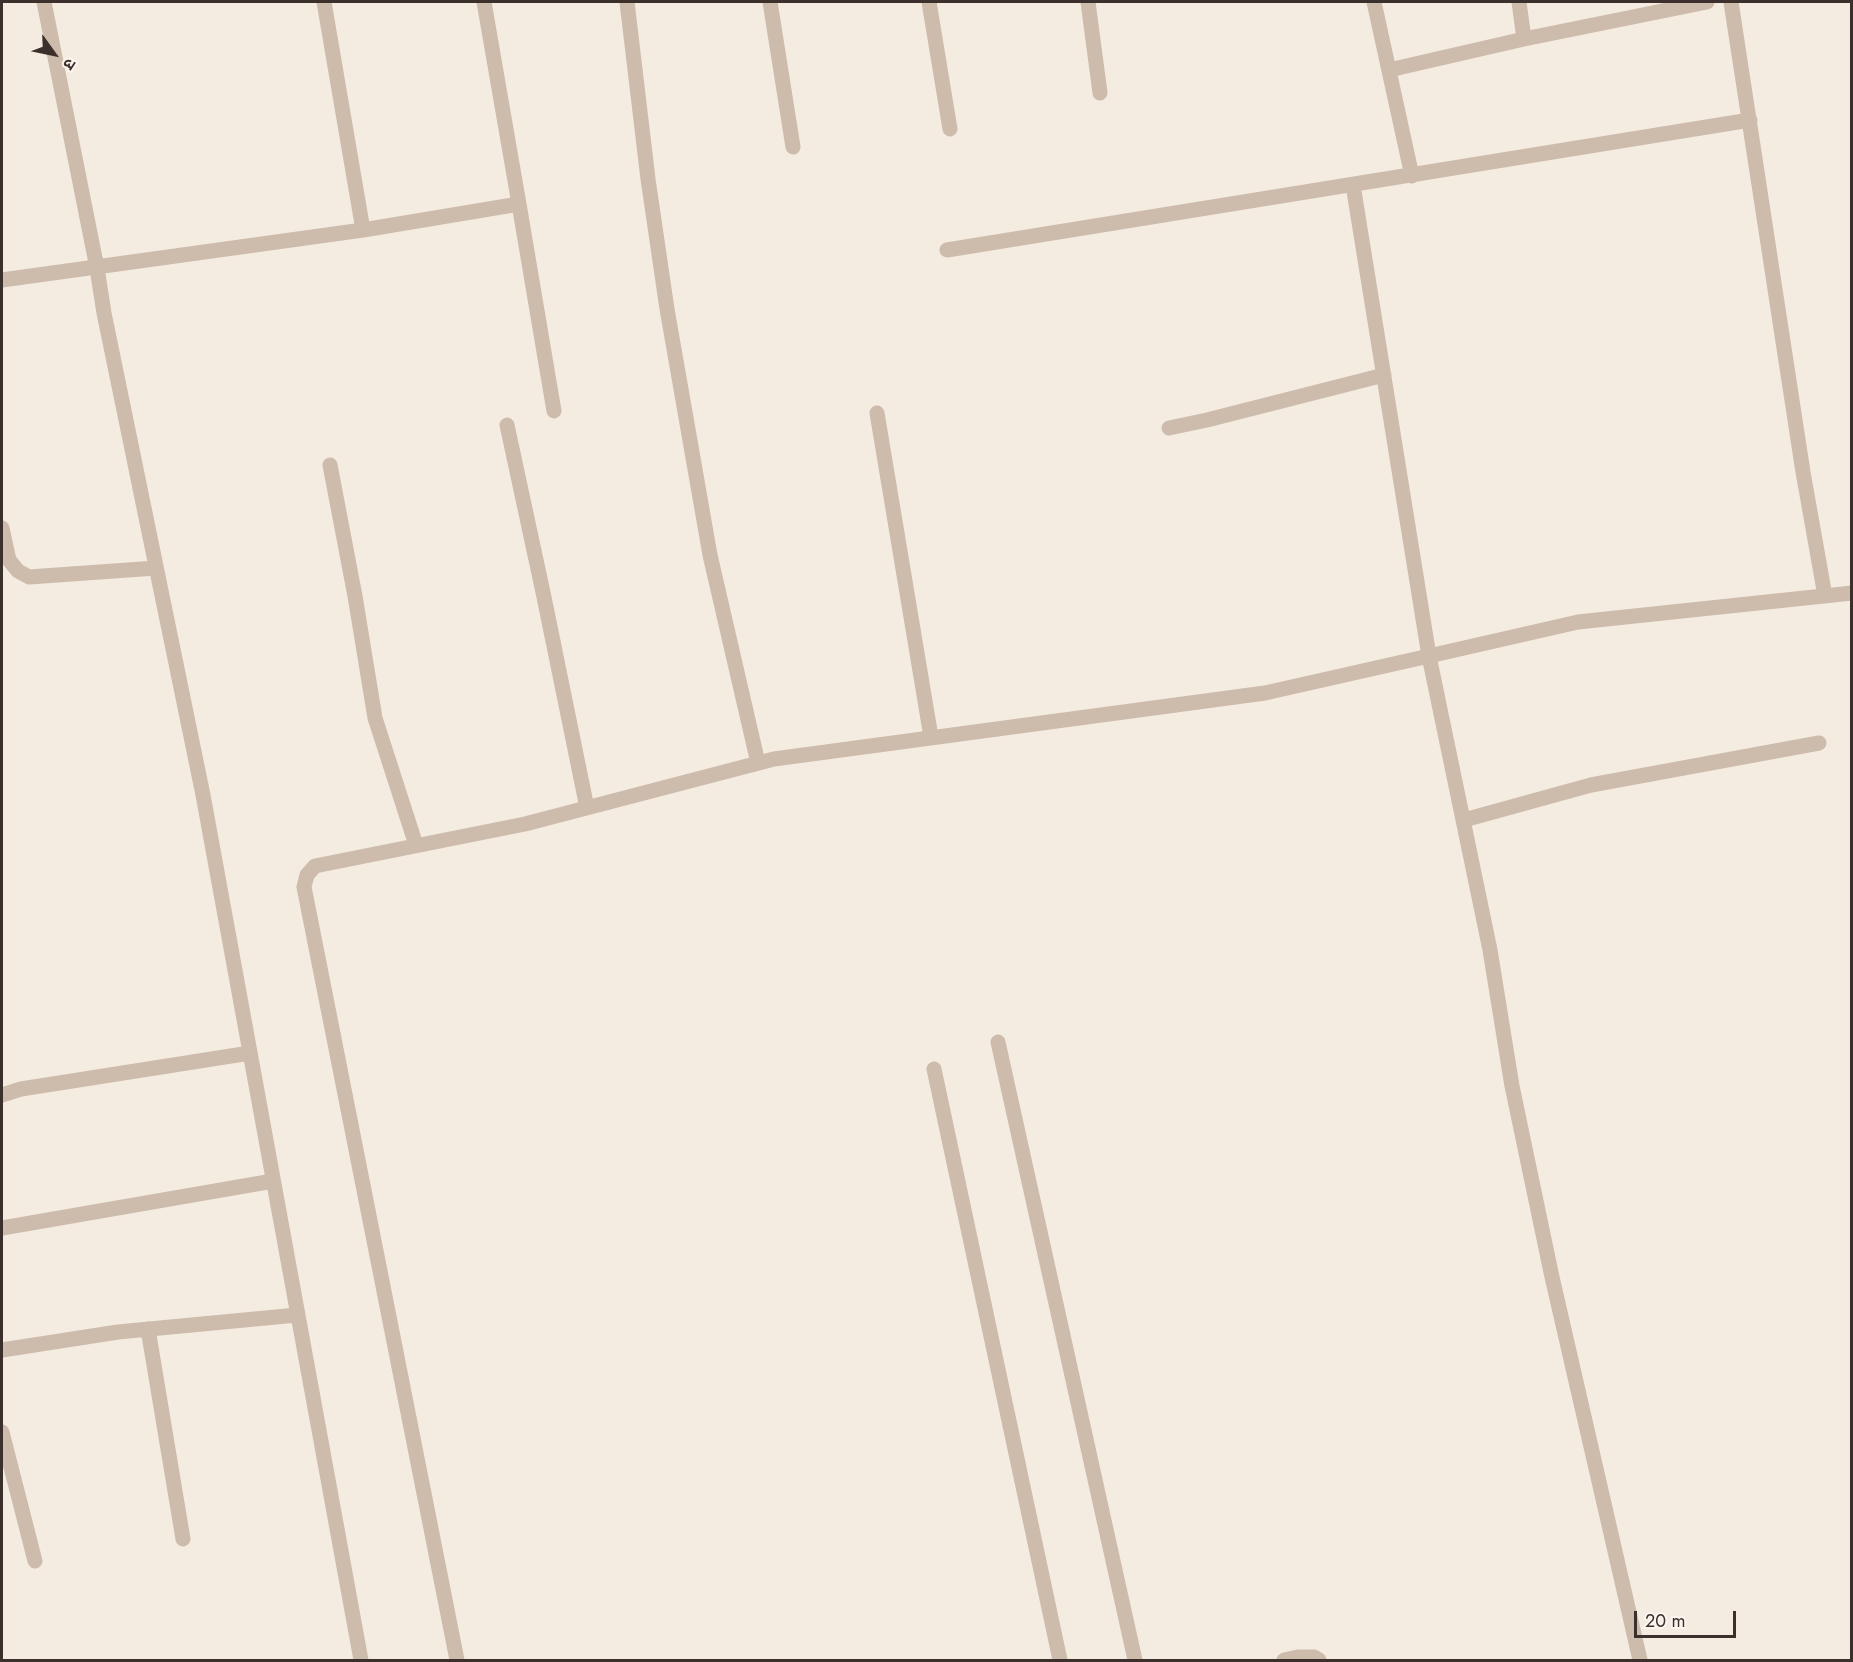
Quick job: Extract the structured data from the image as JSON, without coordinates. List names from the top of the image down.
{
  "scale_bar": "20 m",
  "north": "bottom right"
}
